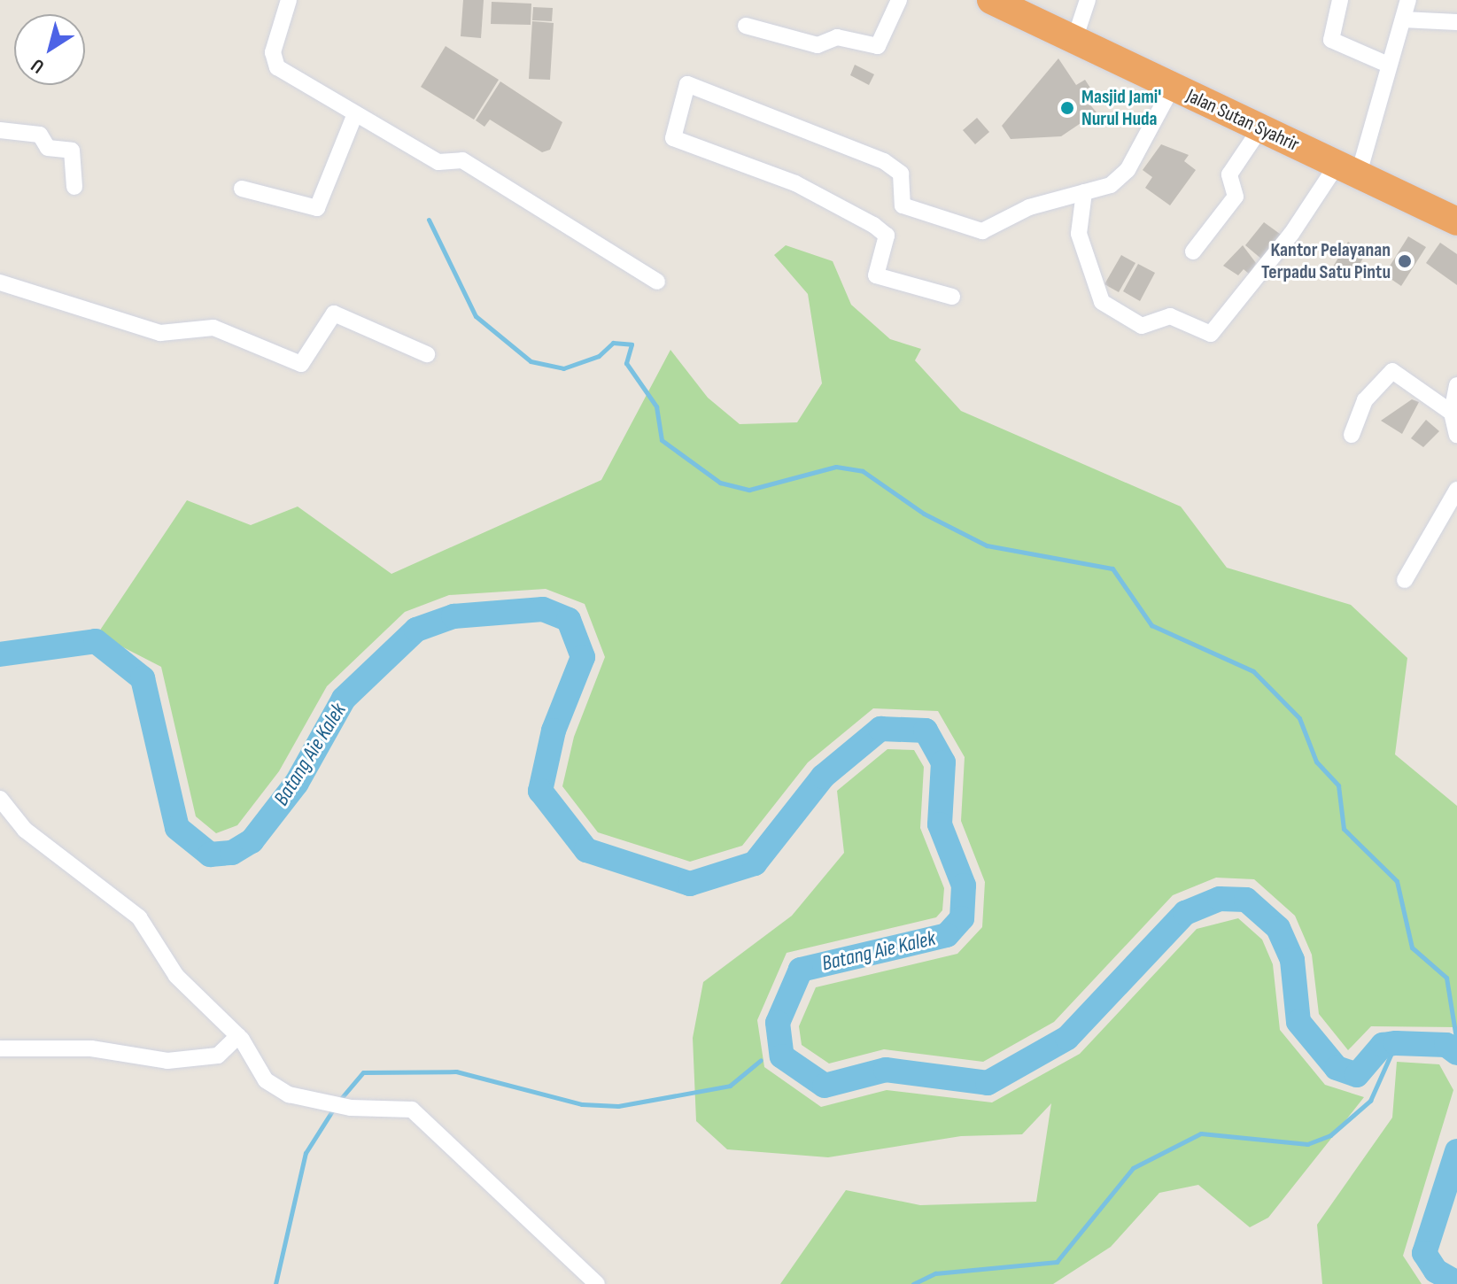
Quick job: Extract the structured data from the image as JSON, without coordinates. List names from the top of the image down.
{
  "streets": {
    "highway": ["Jalan Sutan Syahrir"]
  },
  "water": ["Batang Aie Kalek"],
  "places": ["Masjid Jami' Nurul Huda", "Kantor Pelayanan Terpadu Satu Pintu"],
  "north": "bottom left"
}
